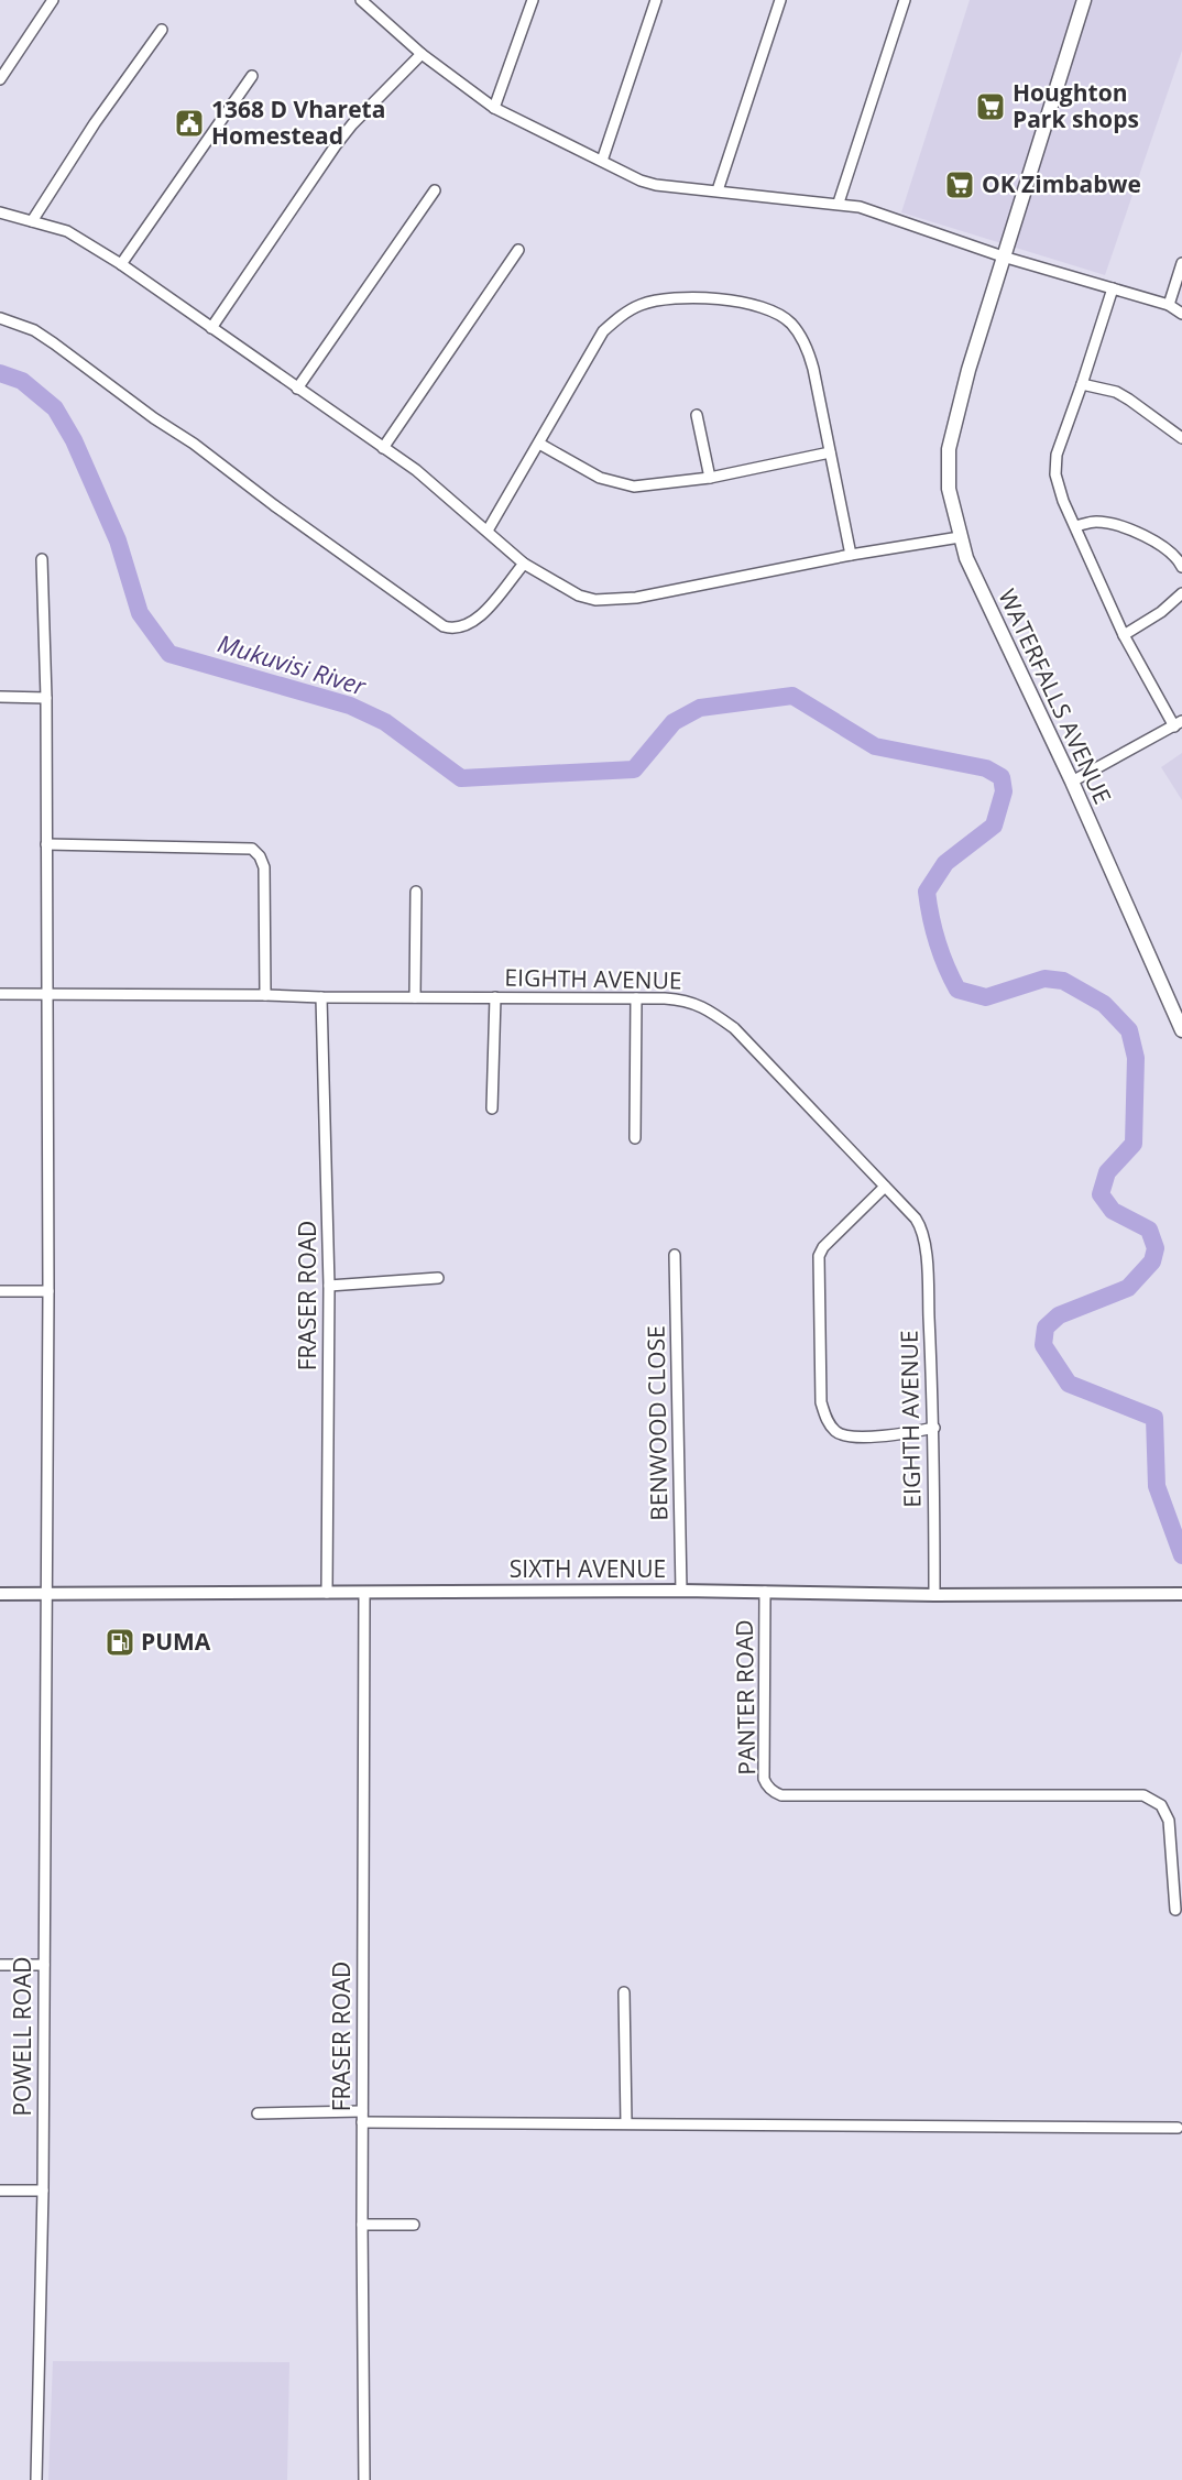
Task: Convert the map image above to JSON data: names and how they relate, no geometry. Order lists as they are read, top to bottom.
{
  "streets": {
    "main road": ["WATERFALLS AVENUE"],
    "street": [
      "EIGHTH AVENUE",
      "FRASER ROAD",
      "BENWOOD CLOSE",
      "SIXTH AVENUE",
      "PANTER ROAD",
      "POWELL ROAD"
    ]
  },
  "crossings": [
    ["EIGHTH AVENUE", "FRASER ROAD"],
    ["EIGHTH AVENUE", "SIXTH AVENUE"],
    ["EIGHTH AVENUE", "POWELL ROAD"],
    ["FRASER ROAD", "SIXTH AVENUE"],
    ["BENWOOD CLOSE", "SIXTH AVENUE"],
    ["SIXTH AVENUE", "PANTER ROAD"],
    ["SIXTH AVENUE", "POWELL ROAD"]
  ],
  "water": ["Mukuvisi River"],
  "places": {
    "supermarket": ["Houghton Park shops", "OK Zimbabwe"],
    "public building": ["1368 D Vhareta Homestead"],
    "fuel station": ["PUMA"]
  }
}
